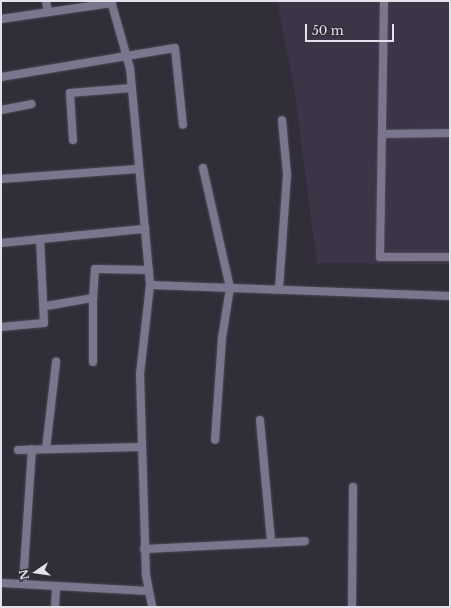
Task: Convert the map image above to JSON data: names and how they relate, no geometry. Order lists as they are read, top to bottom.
{
  "scale_bar": "50 m",
  "north": "left"
}
